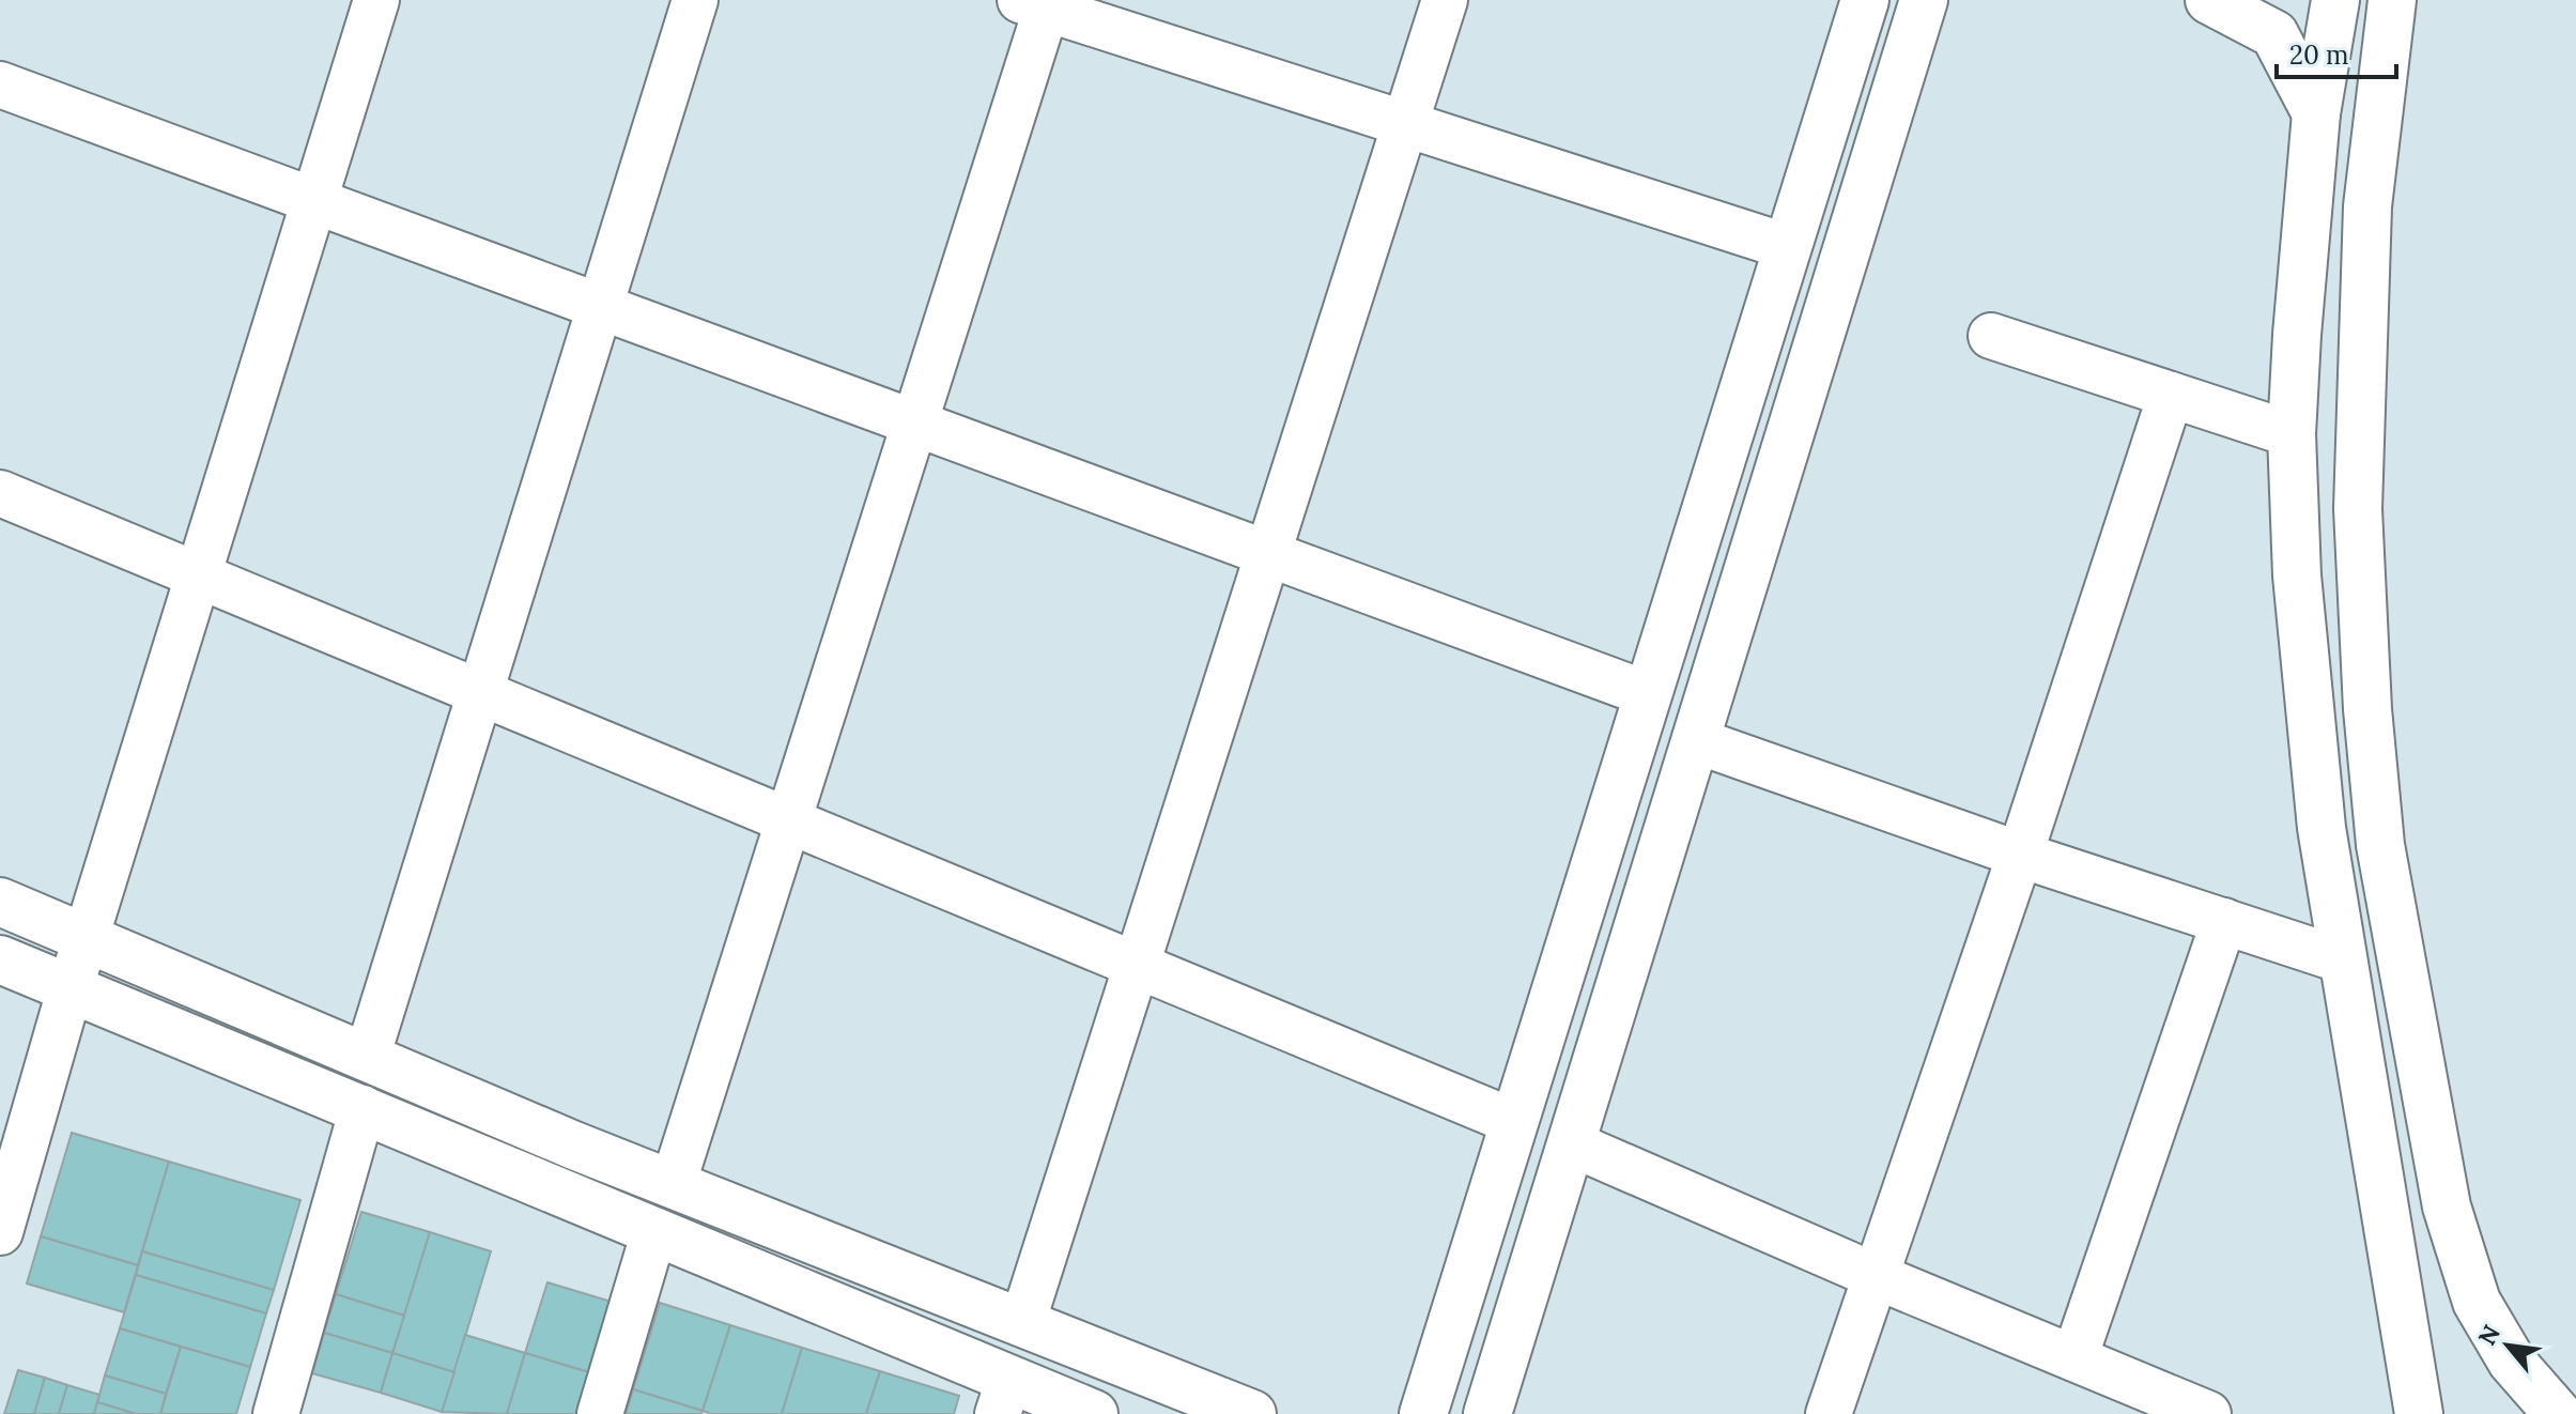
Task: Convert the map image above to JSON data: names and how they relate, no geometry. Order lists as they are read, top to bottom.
{
  "scale_bar": "20 m",
  "north": "top left"
}
